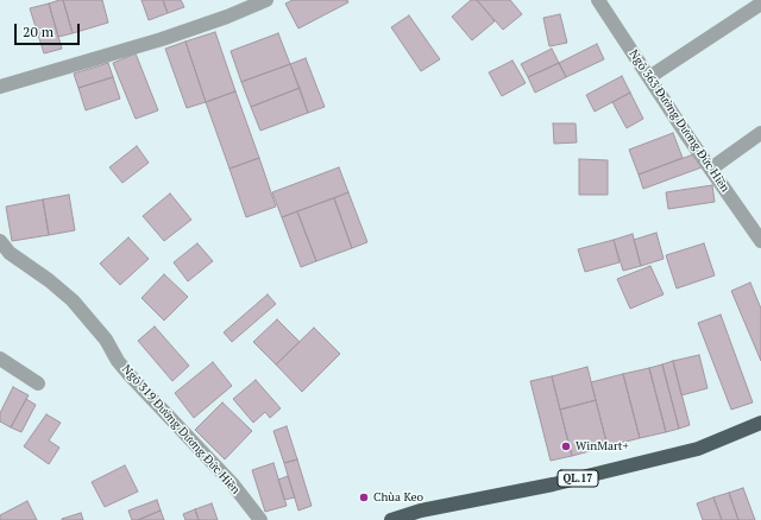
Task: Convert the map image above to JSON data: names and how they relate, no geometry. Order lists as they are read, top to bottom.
{
  "streets": {
    "highway": ["QL.17"],
    "street": ["Ngõ 363 Đường Dương Đức Hiền", "Ngõ 319 Đường Dương Đức Hiền"]
  },
  "places": ["WinMart+", "Chùa Keo"],
  "scale_bar": "20 m"
}
